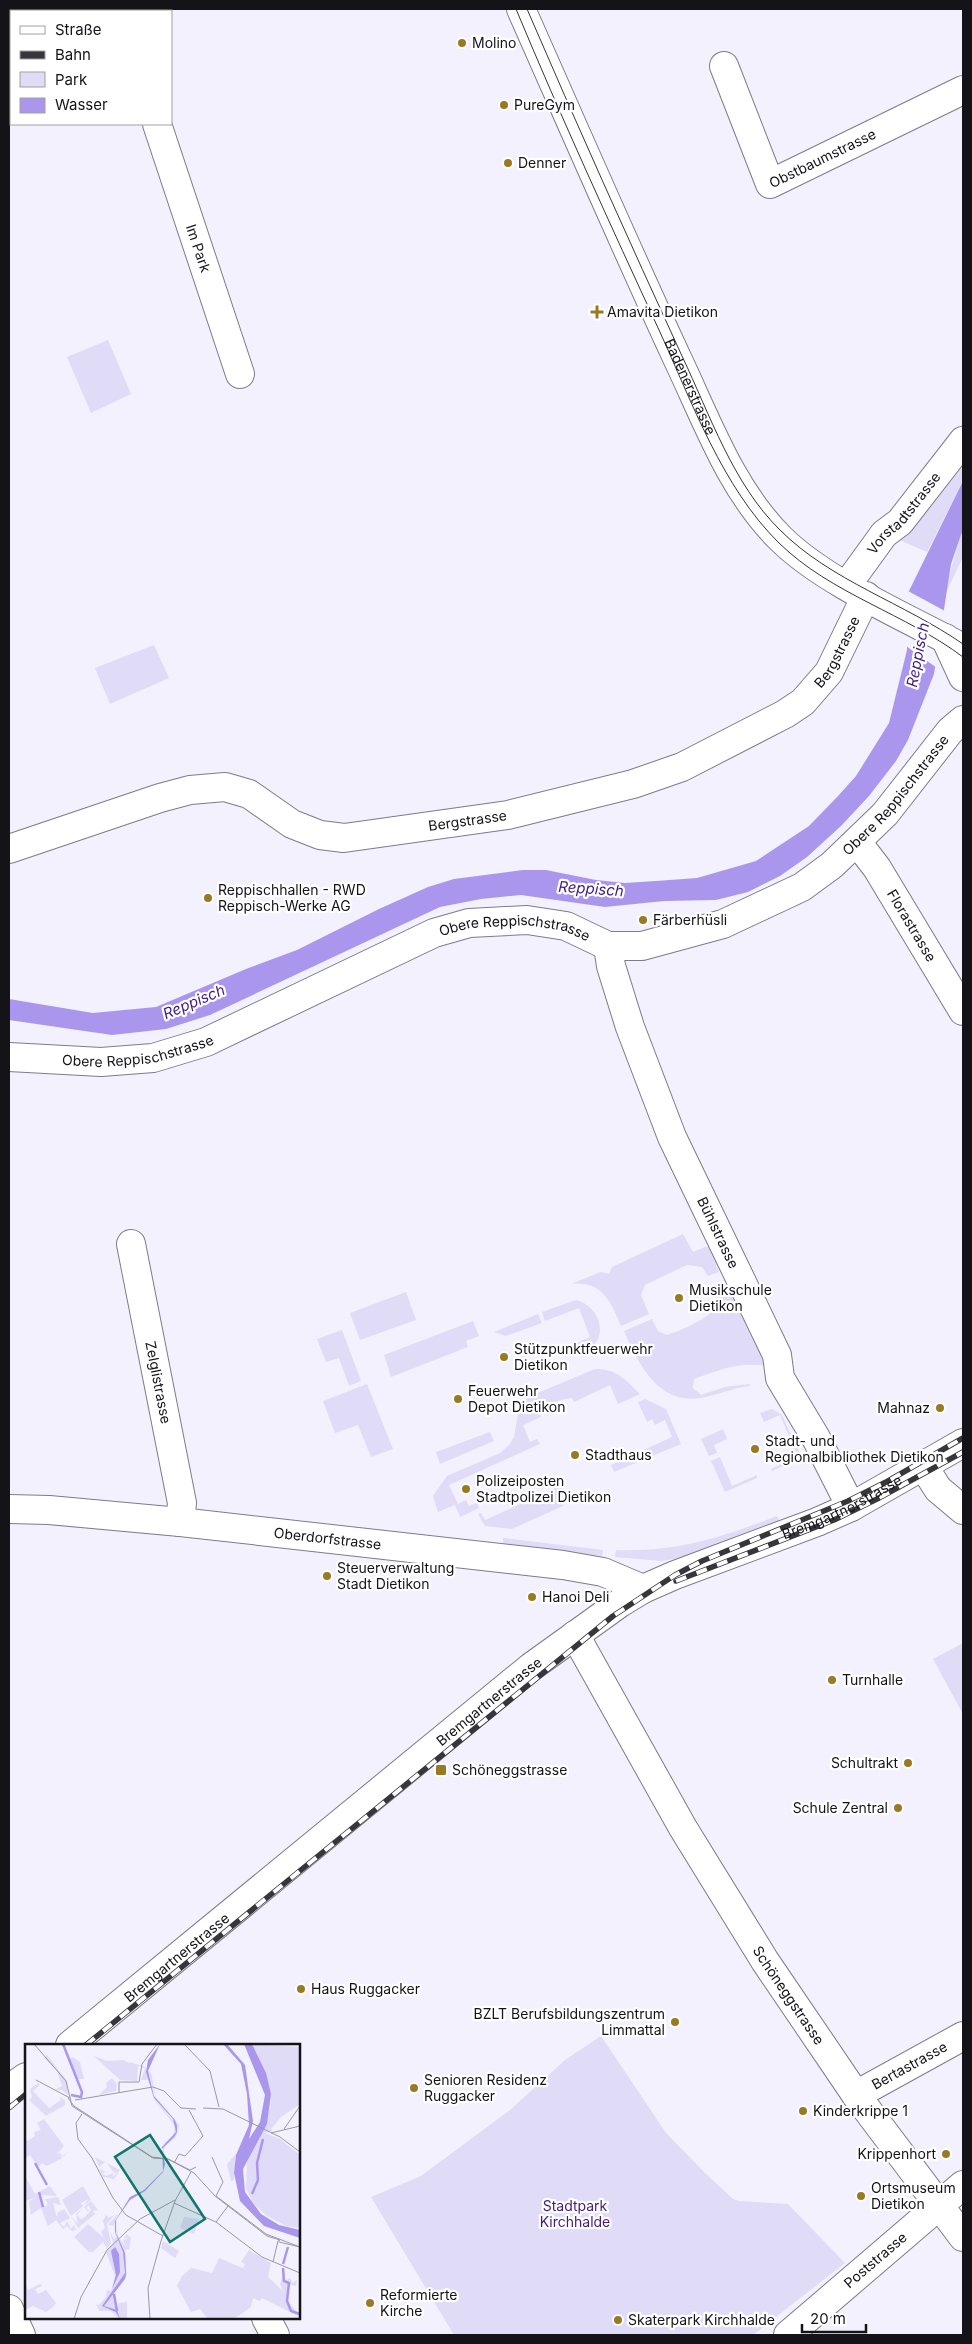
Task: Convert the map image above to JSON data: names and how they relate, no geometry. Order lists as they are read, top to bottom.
{
  "streets": {
    "street": [
      "Obstbaumstrasse",
      "Im Park",
      "Badenerstrasse",
      "Vorstadtstrasse",
      "Bergstrasse",
      "Obere Reppischstrasse",
      "Florastrasse",
      "Bühlstrasse",
      "Zelglistrasse",
      "Bremgartnerstrasse",
      "Oberdorfstrasse",
      "Schöneggstrasse",
      "Bertastrasse",
      "Poststrasse"
    ]
  },
  "crossings": [
    ["Badenerstrasse", "Vorstadtstrasse"],
    ["Badenerstrasse", "Bergstrasse"],
    ["Vorstadtstrasse", "Bergstrasse"],
    ["Obere Reppischstrasse", "Florastrasse"],
    ["Obere Reppischstrasse", "Bühlstrasse"],
    ["Bühlstrasse", "Bremgartnerstrasse"],
    ["Zelglistrasse", "Oberdorfstrasse"],
    ["Bremgartnerstrasse", "Oberdorfstrasse"],
    ["Bremgartnerstrasse", "Schöneggstrasse"],
    ["Schöneggstrasse", "Bertastrasse"],
    ["Schöneggstrasse", "Poststrasse"]
  ],
  "water": ["Reppisch"],
  "parks": ["Stadtpark Kirchhalde"],
  "places": {
    "other": [
      "Molino",
      "PureGym",
      "Denner",
      "Reppischhallen - RWD Reppisch-Werke AG",
      "Färberhüsli",
      "Musikschule Dietikon",
      "Stützpunktfeuerwehr Dietikon",
      "Feuerwehr Depot Dietikon",
      "Mahnaz",
      "Stadt- und Regionalbibliothek Dietikon",
      "Stadthaus",
      "Polizeiposten Stadtpolizei Dietikon",
      "Steuerverwaltung Stadt Dietikon",
      "Hanoi Deli",
      "Turnhalle",
      "Schultrakt",
      "Schule Zentral",
      "Haus Ruggacker",
      "BZLT Berufsbildungszentrum Limmattal",
      "Senioren Residenz Ruggacker",
      "Kinderkrippe 1",
      "Krippenhort",
      "Ortsmuseum Dietikon",
      "Reformierte Kirche",
      "Skaterpark Kirchhalde"
    ],
    "health": ["Amavita Dietikon"],
    "transit": ["Schöneggstrasse"]
  },
  "legend": [
    "Straße",
    "Bahn",
    "Park",
    "Wasser"
  ],
  "scale_bar": "20 m"
}
